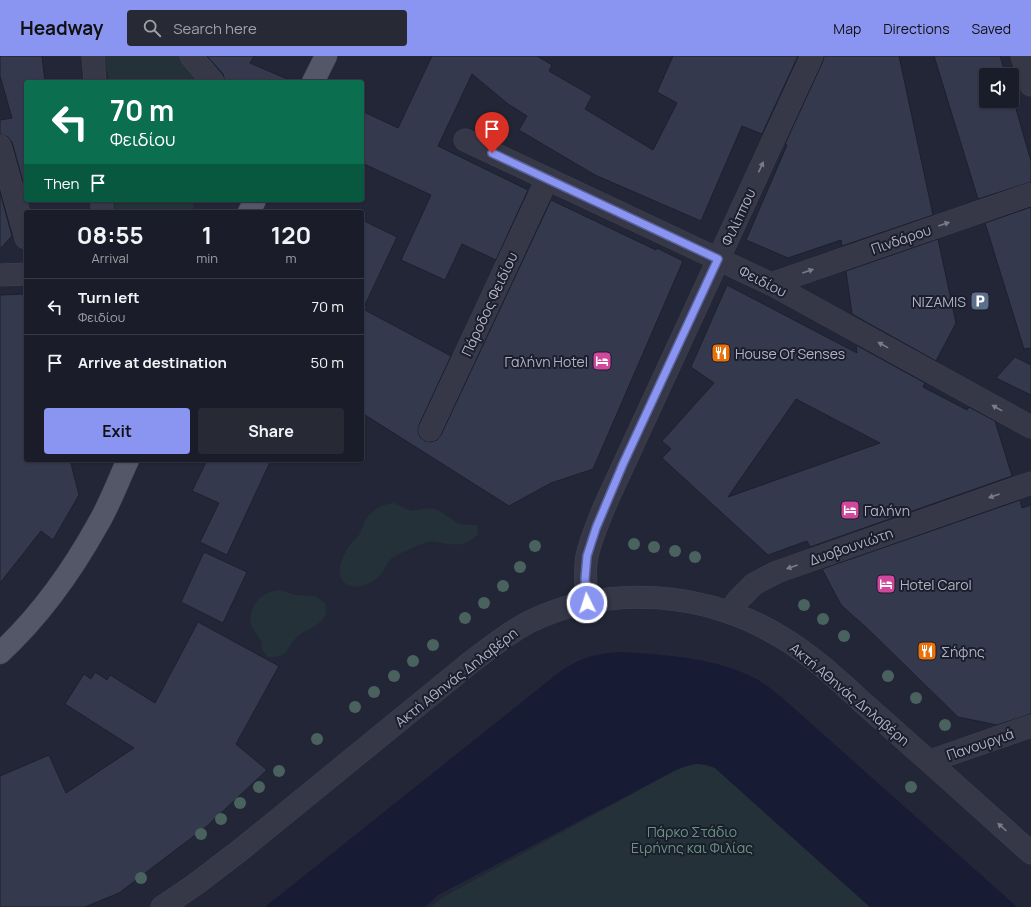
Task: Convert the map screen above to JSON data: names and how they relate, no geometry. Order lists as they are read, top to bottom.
{
  "streets": {
    "street": [
      "Φιλίππου",
      "Πινδάρου",
      "Φειδίου",
      "Πάροδος Φειδίου",
      "Δυοβουνιώτη",
      "Ακτή Αθηνάς Δηλαβέρη",
      "Πανουργιά"
    ]
  },
  "crossings": [
    ["Φιλίππου", "Φειδίου"],
    ["Φιλίππου", "Ακτή Αθηνάς Δηλαβέρη"],
    ["Πινδάρου", "Φειδίου"],
    ["Φειδίου", "Πάροδος Φειδίου"],
    ["Δυοβουνιώτη", "Ακτή Αθηνάς Δηλαβέρη"],
    ["Ακτή Αθηνάς Δηλαβέρη", "Πανουργιά"]
  ],
  "one_way": [
    "Φιλίππου",
    "Πινδάρου",
    "Φειδίου",
    "Δυοβουνιώτη"
  ],
  "parks": ["Πάρκο Στάδιο Ειρήνης και Φιλίας"],
  "places": {
    "parking": ["NIZAMIS"],
    "restaurant": ["House Of Senses", "Σήφης"],
    "hotel": ["Γαλήνη Hotel", "Γαλήνη", "Hotel Carol"]
  },
  "page": {
    "header": "Headway",
    "search": "Search here",
    "nav": ["Map", "Directions", "Saved"],
    "turn": ["70 m", "Φειδίου"],
    "then": "Then",
    "eta": [
      "08:55",
      "Arrival",
      "1",
      "min",
      "120",
      "m"
    ],
    "list": [
      {
        "name": "Turn left",
        "note": "Φειδίου",
        "value": "70 m"
      },
      {
        "name": "Arrive at destination",
        "value": "50 m"
      }
    ],
    "buttons": ["Exit", "Share"]
  }
}
